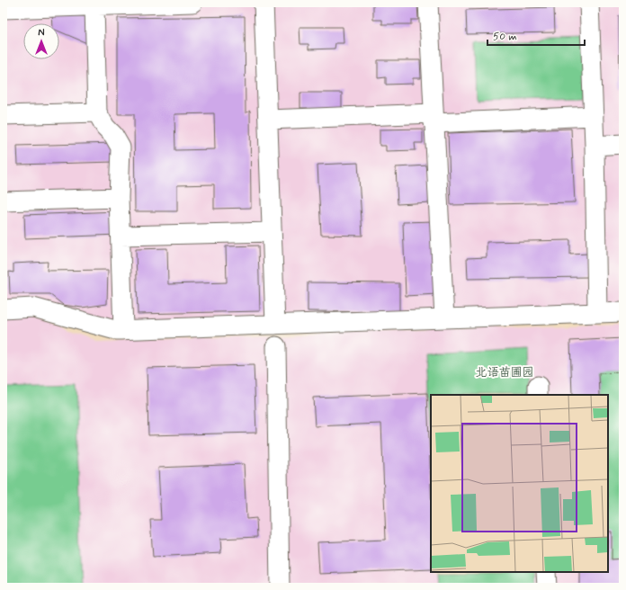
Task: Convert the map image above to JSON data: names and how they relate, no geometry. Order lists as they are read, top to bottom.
{
  "parks": ["北语苗圃园"],
  "scale_bar": "50 m",
  "north": "top"
}
